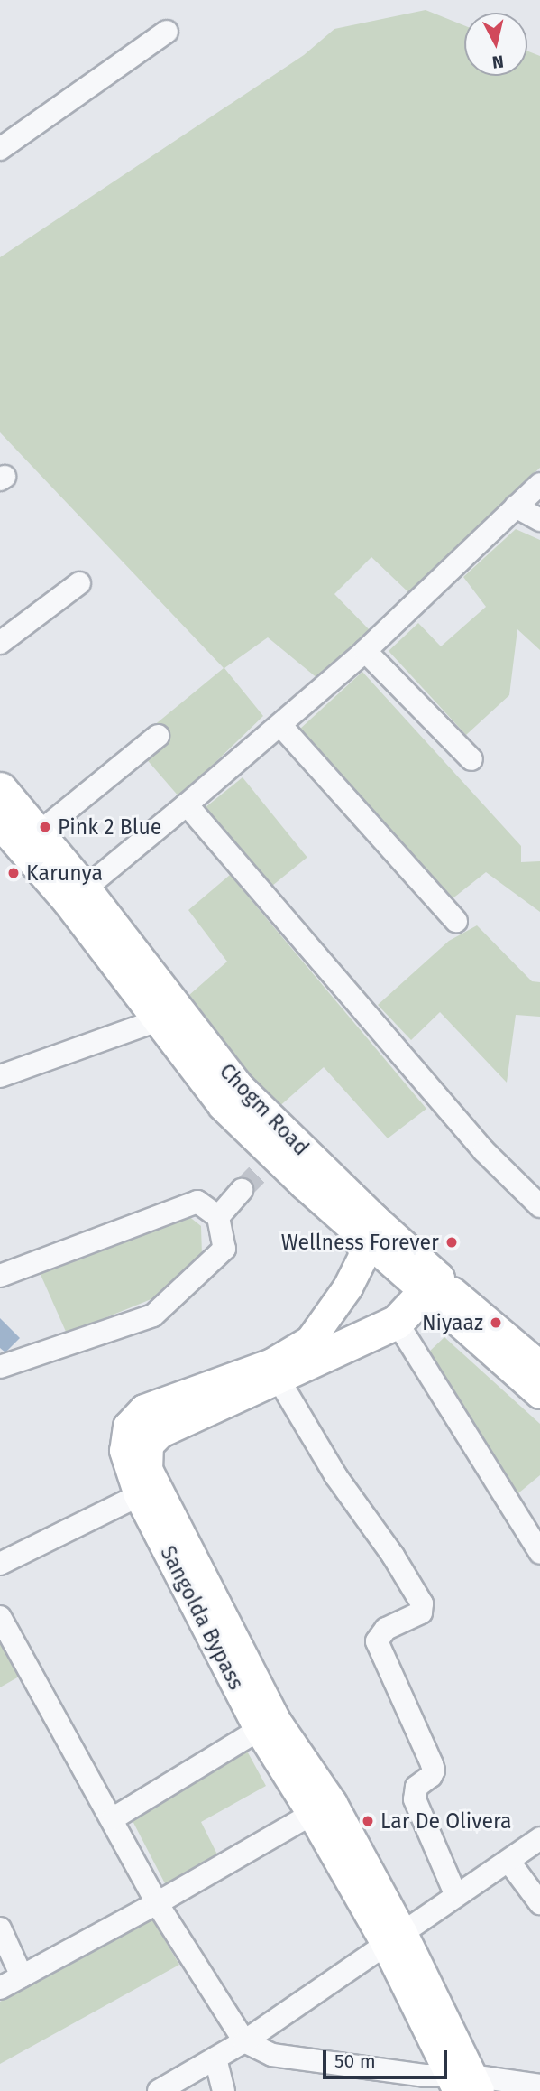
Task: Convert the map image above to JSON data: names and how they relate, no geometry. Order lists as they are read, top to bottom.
{
  "streets": {
    "highway": ["Chogm Road", "Sangolda Bypass"]
  },
  "crossings": [
    ["Chogm Road", "Sangolda Bypass"]
  ],
  "places": [
    "Pink 2 Blue",
    "Karunya",
    "Wellness Forever",
    "Niyaaz",
    "Lar De Olivera"
  ],
  "scale_bar": "50 m",
  "north": "bottom"
}
